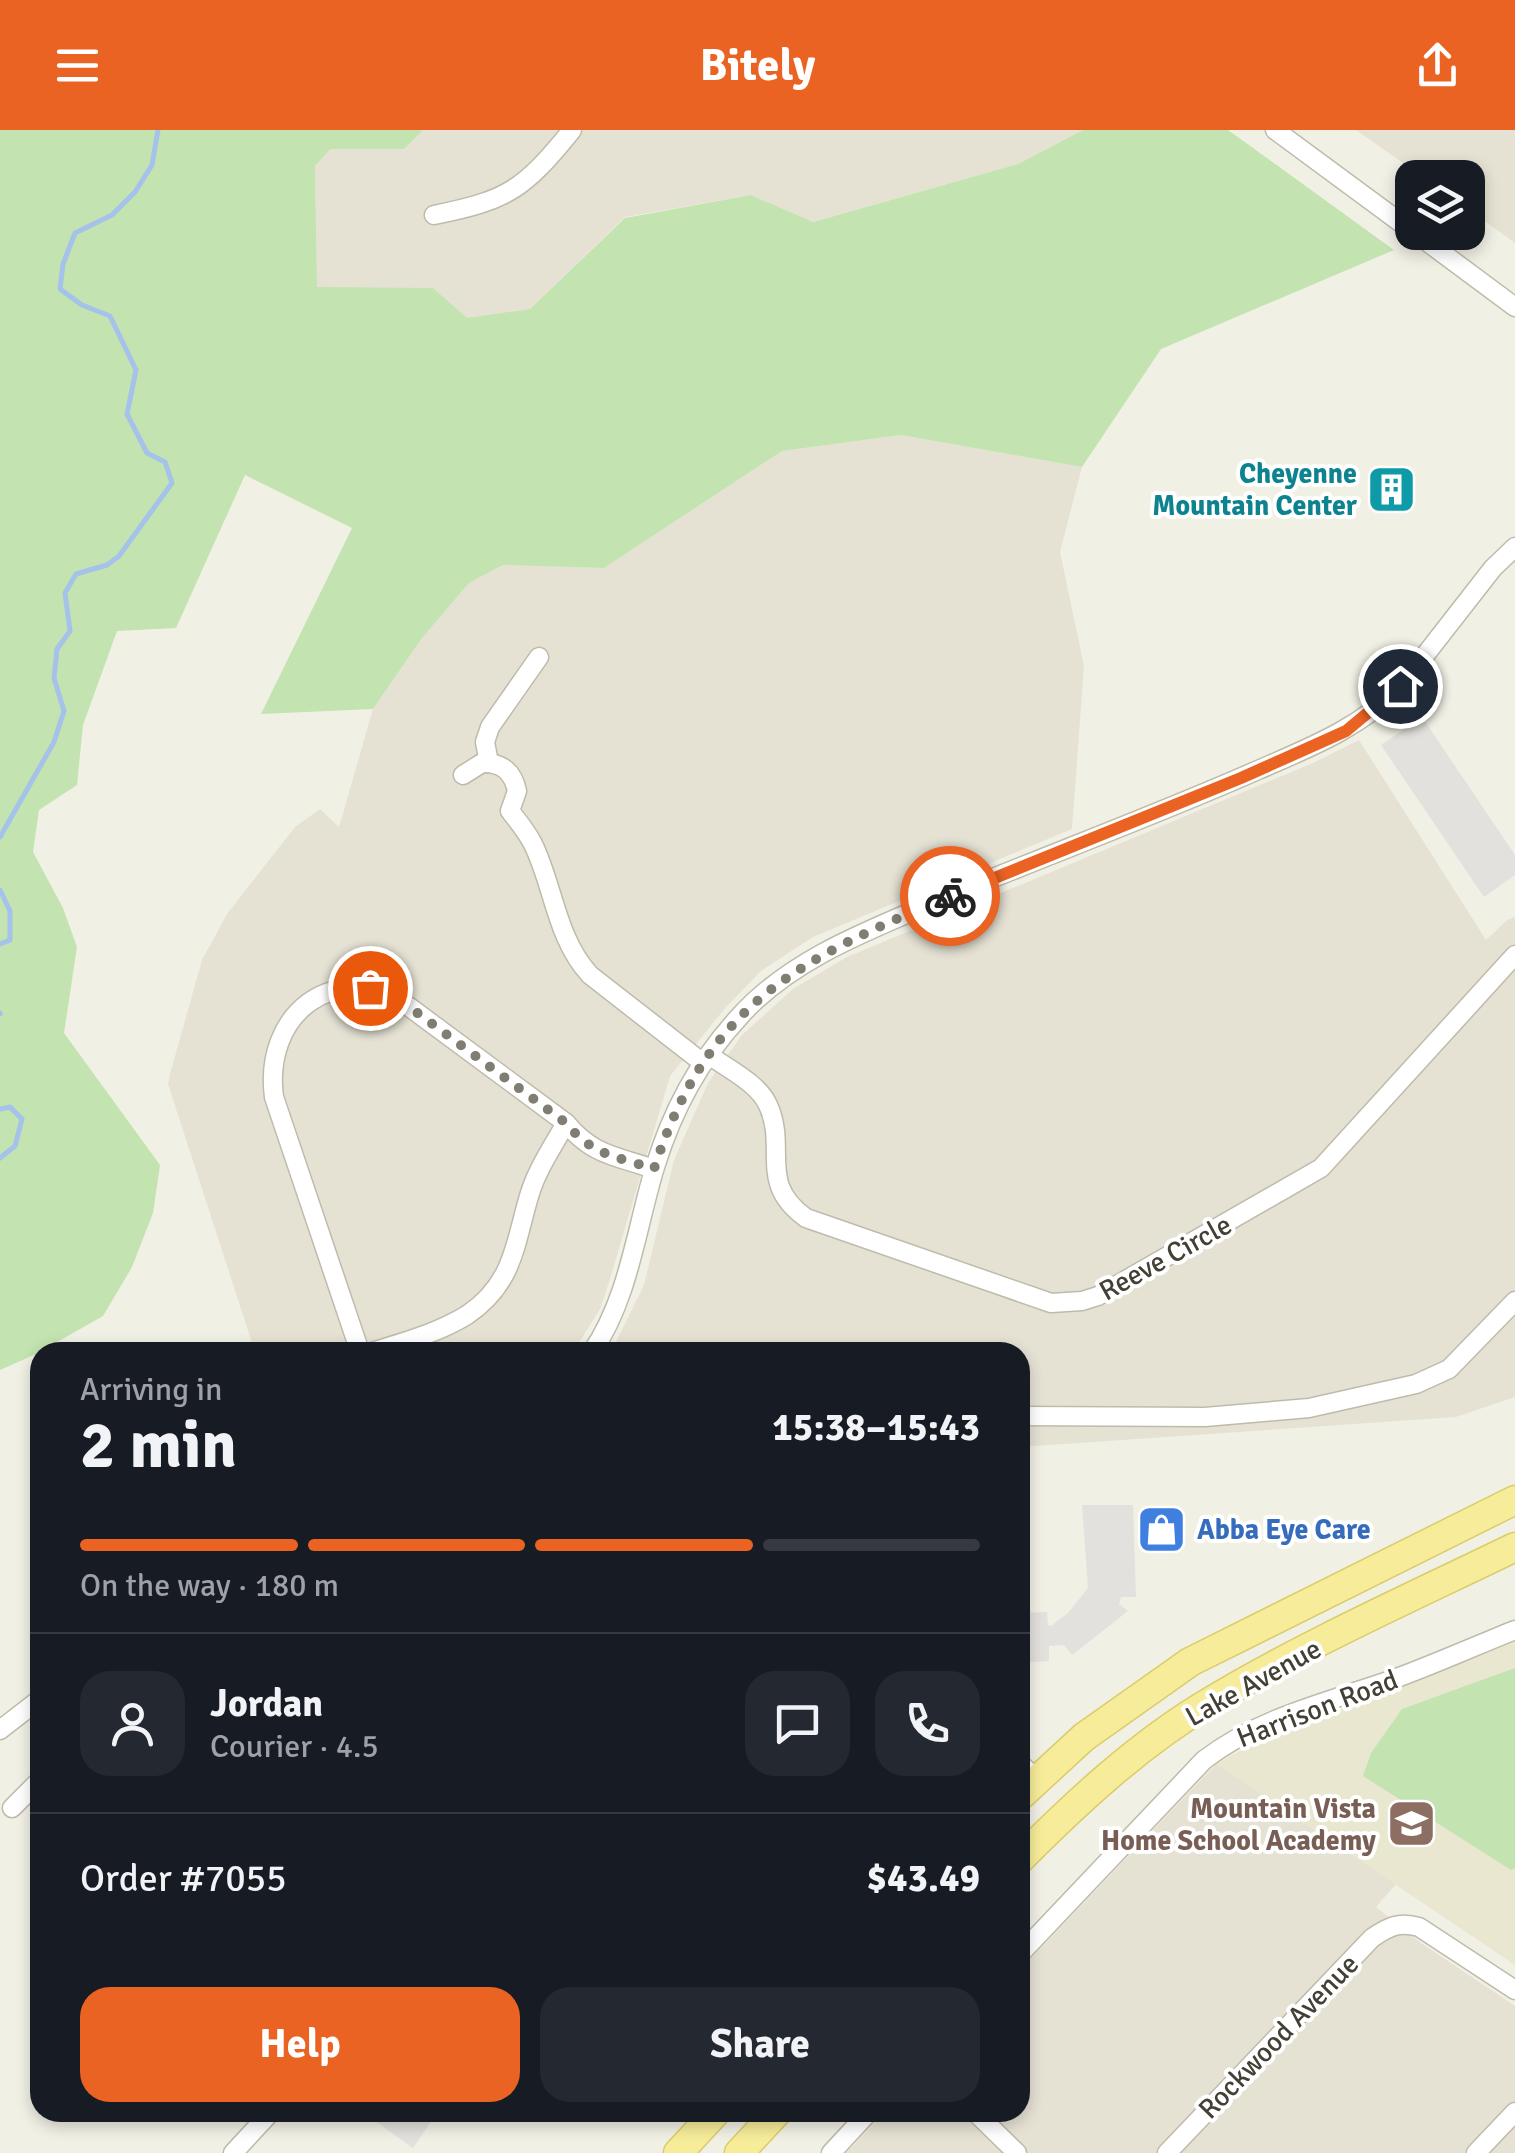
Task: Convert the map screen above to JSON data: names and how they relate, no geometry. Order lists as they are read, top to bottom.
{
  "streets": {
    "main road": ["Lake Avenue"],
    "street": ["Reeve Circle", "Harrison Road", "Rockwood Avenue"]
  },
  "places": {
    "building": ["Cheyenne Mountain Center"],
    "shop": ["Abba Eye Care"],
    "school or university": ["Mountain Vista Home School Academy"]
  },
  "page": {
    "header": "Bitely",
    "heading": ["2 min", "Arriving in", "15:38–15:43"],
    "panel": [
      "Jordan",
      "Courier · 4.5",
      "Order #7055",
      "$43.49"
    ],
    "bar": "On the way · 180 m",
    "buttons": ["Help", "Share"]
  }
}
